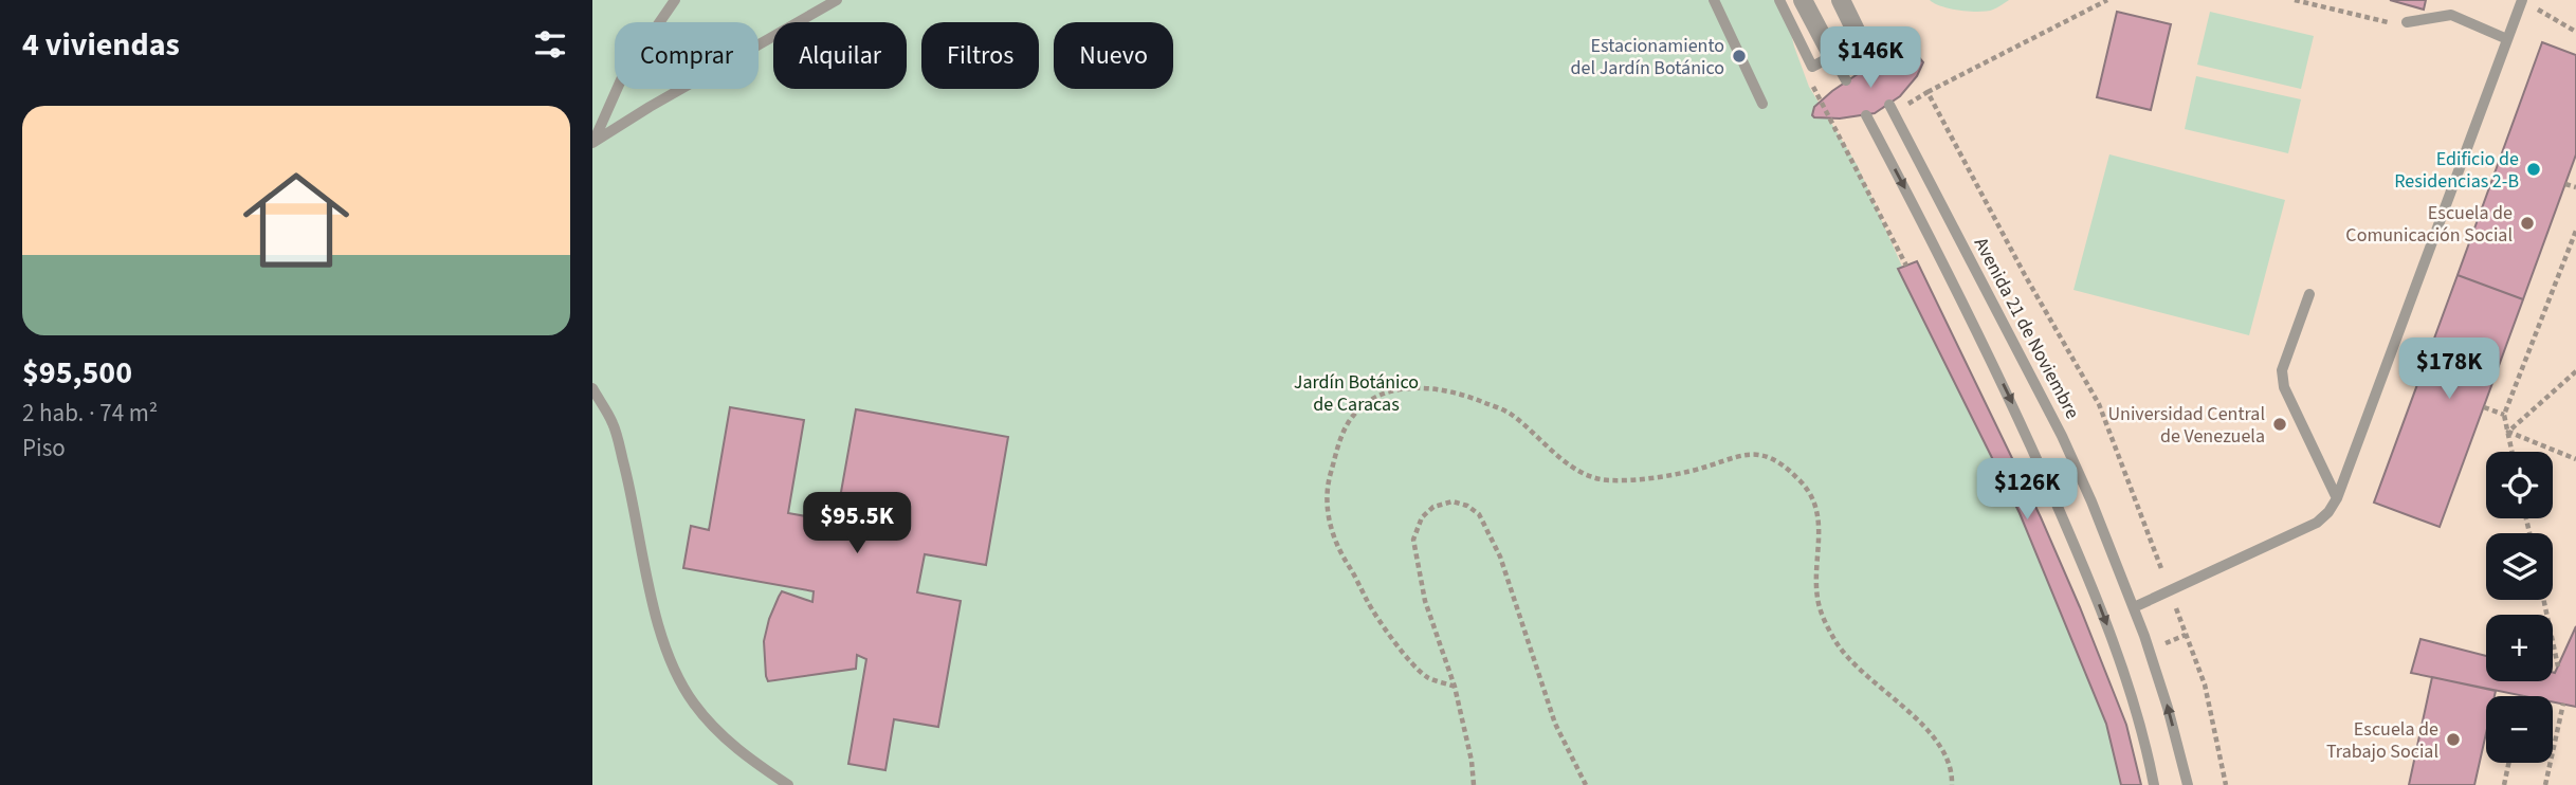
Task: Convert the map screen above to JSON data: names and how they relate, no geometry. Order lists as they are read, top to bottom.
{
  "streets": {
    "lane": ["Avenida 21 de Noviembre"]
  },
  "parks": ["Jardín Botánico de Caracas"],
  "places": [
    "Estacionamiento del Jardín Botánico",
    "Edificio de Residencias 2-B",
    "Escuela de Comunicación Social",
    "Universidad Central de Venezuela",
    "Escuela de Trabajo Social"
  ],
  "page": {
    "heading": "4 viviendas",
    "chip": [
      "Comprar",
      "Alquilar",
      "Filtros",
      "Nuevo"
    ],
    "price": [
      "$146K",
      "$178K",
      "$126K",
      "$95.5K"
    ],
    "list": [
      {
        "name": "$95,500",
        "note": "2 hab. · 74 m² · Piso"
      }
    ],
    "map_buttons": ["+", "−"]
  }
}
